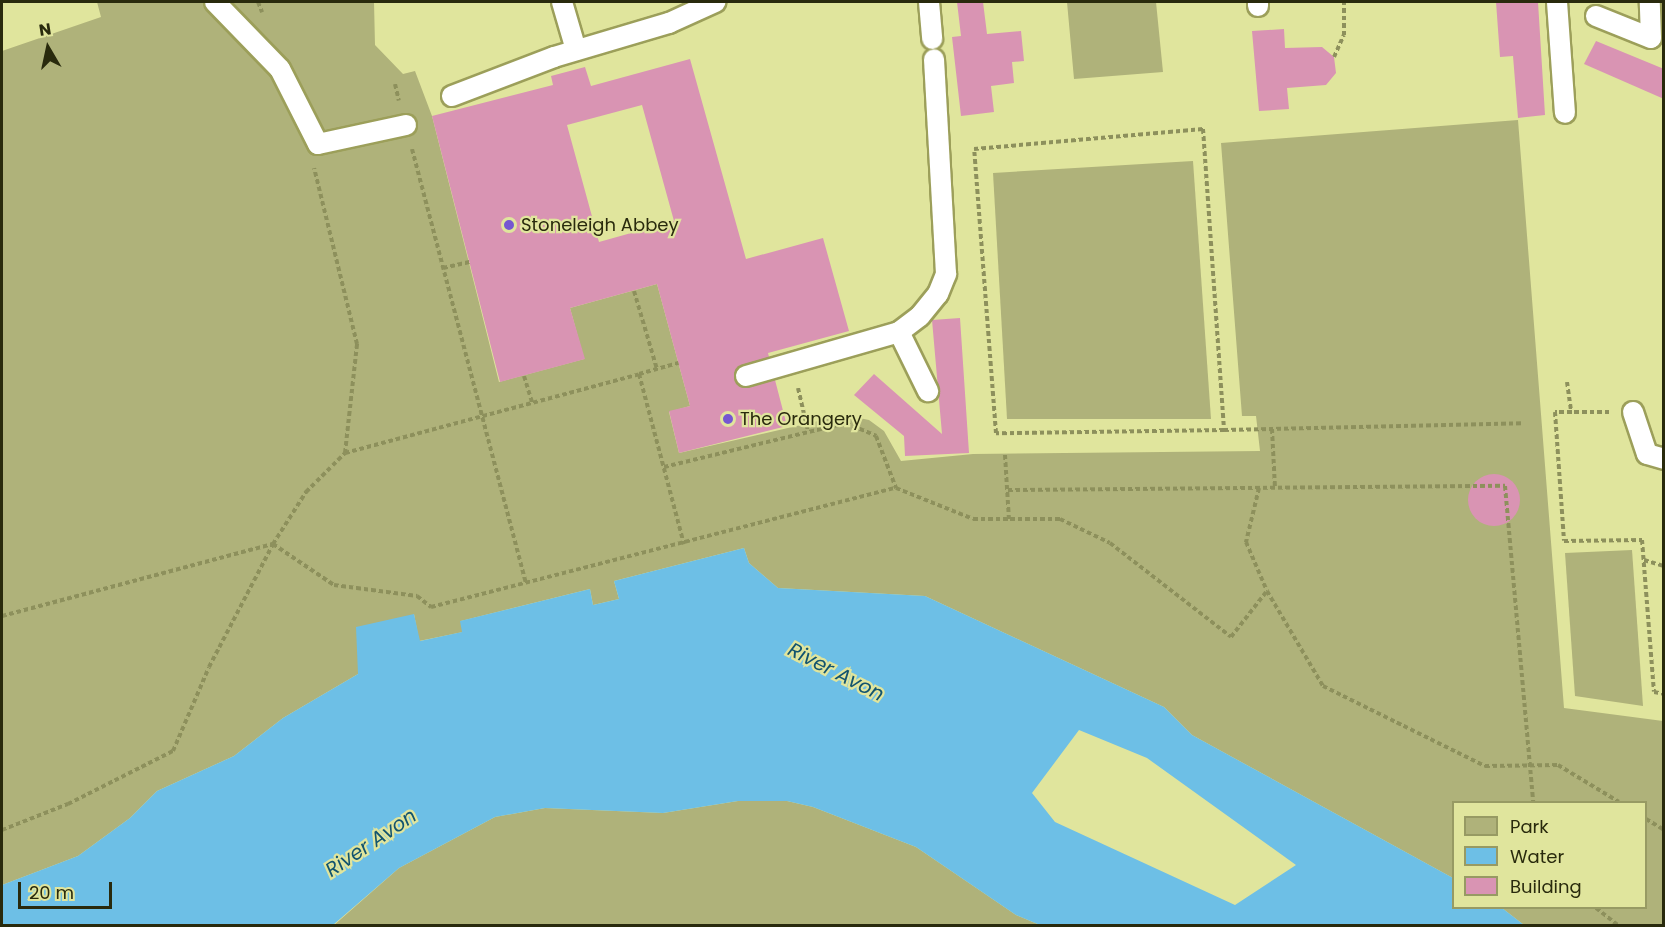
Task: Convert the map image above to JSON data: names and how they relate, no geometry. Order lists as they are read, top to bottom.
{
  "water": ["River Avon"],
  "places": ["Stoneleigh Abbey", "The Orangery"],
  "legend": ["Park", "Water", "Building"],
  "scale_bar": "20 m",
  "north": "top"
}
